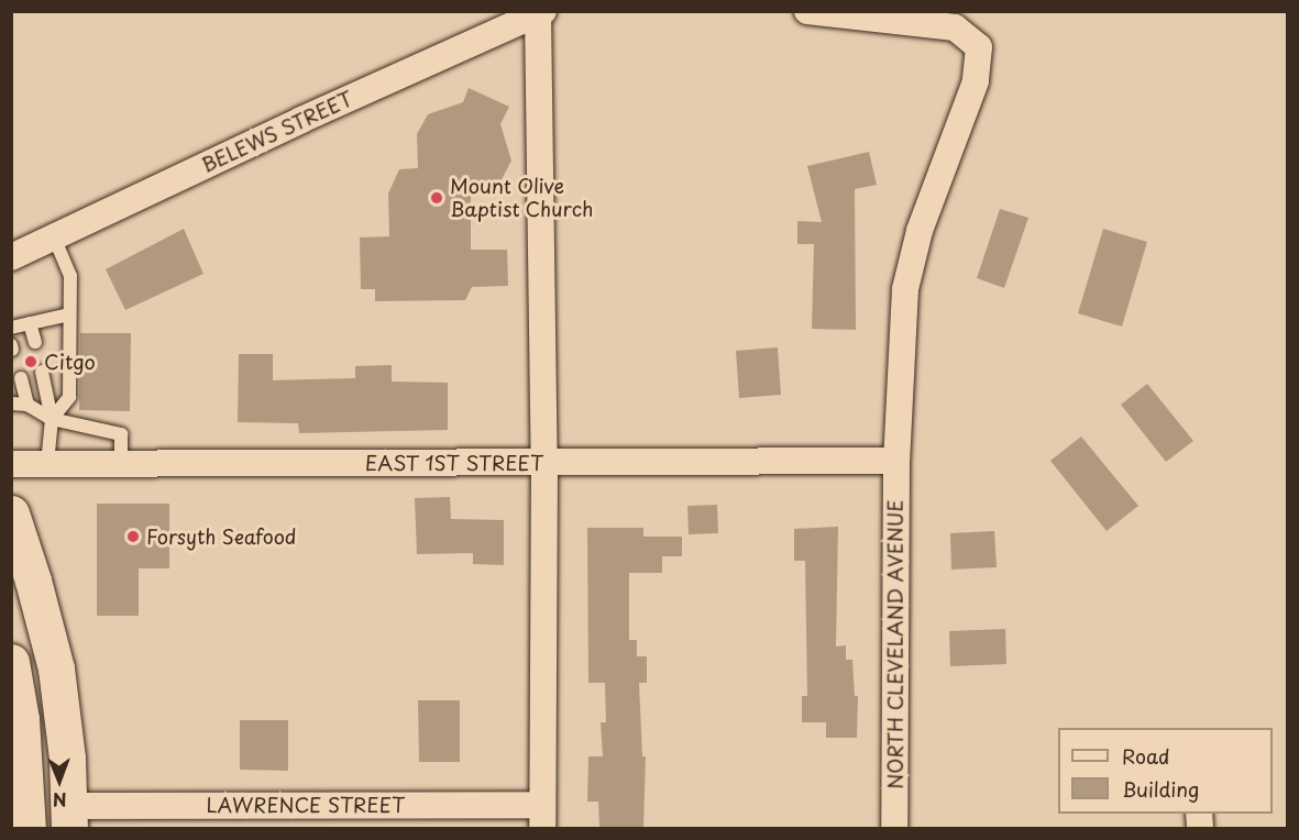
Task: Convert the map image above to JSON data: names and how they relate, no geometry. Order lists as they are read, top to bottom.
{
  "streets": {
    "street": [
      "BELEWS STREET",
      "EAST 1ST STREET",
      "NORTH CLEVELAND AVENUE",
      "LAWRENCE STREET"
    ]
  },
  "crossings": [
    ["EAST 1ST STREET", "NORTH CLEVELAND AVENUE"]
  ],
  "places": ["Mount Olive Baptist Church", "Citgo", "Forsyth Seafood"],
  "legend": ["Road", "Building"],
  "north": "bottom"
}
